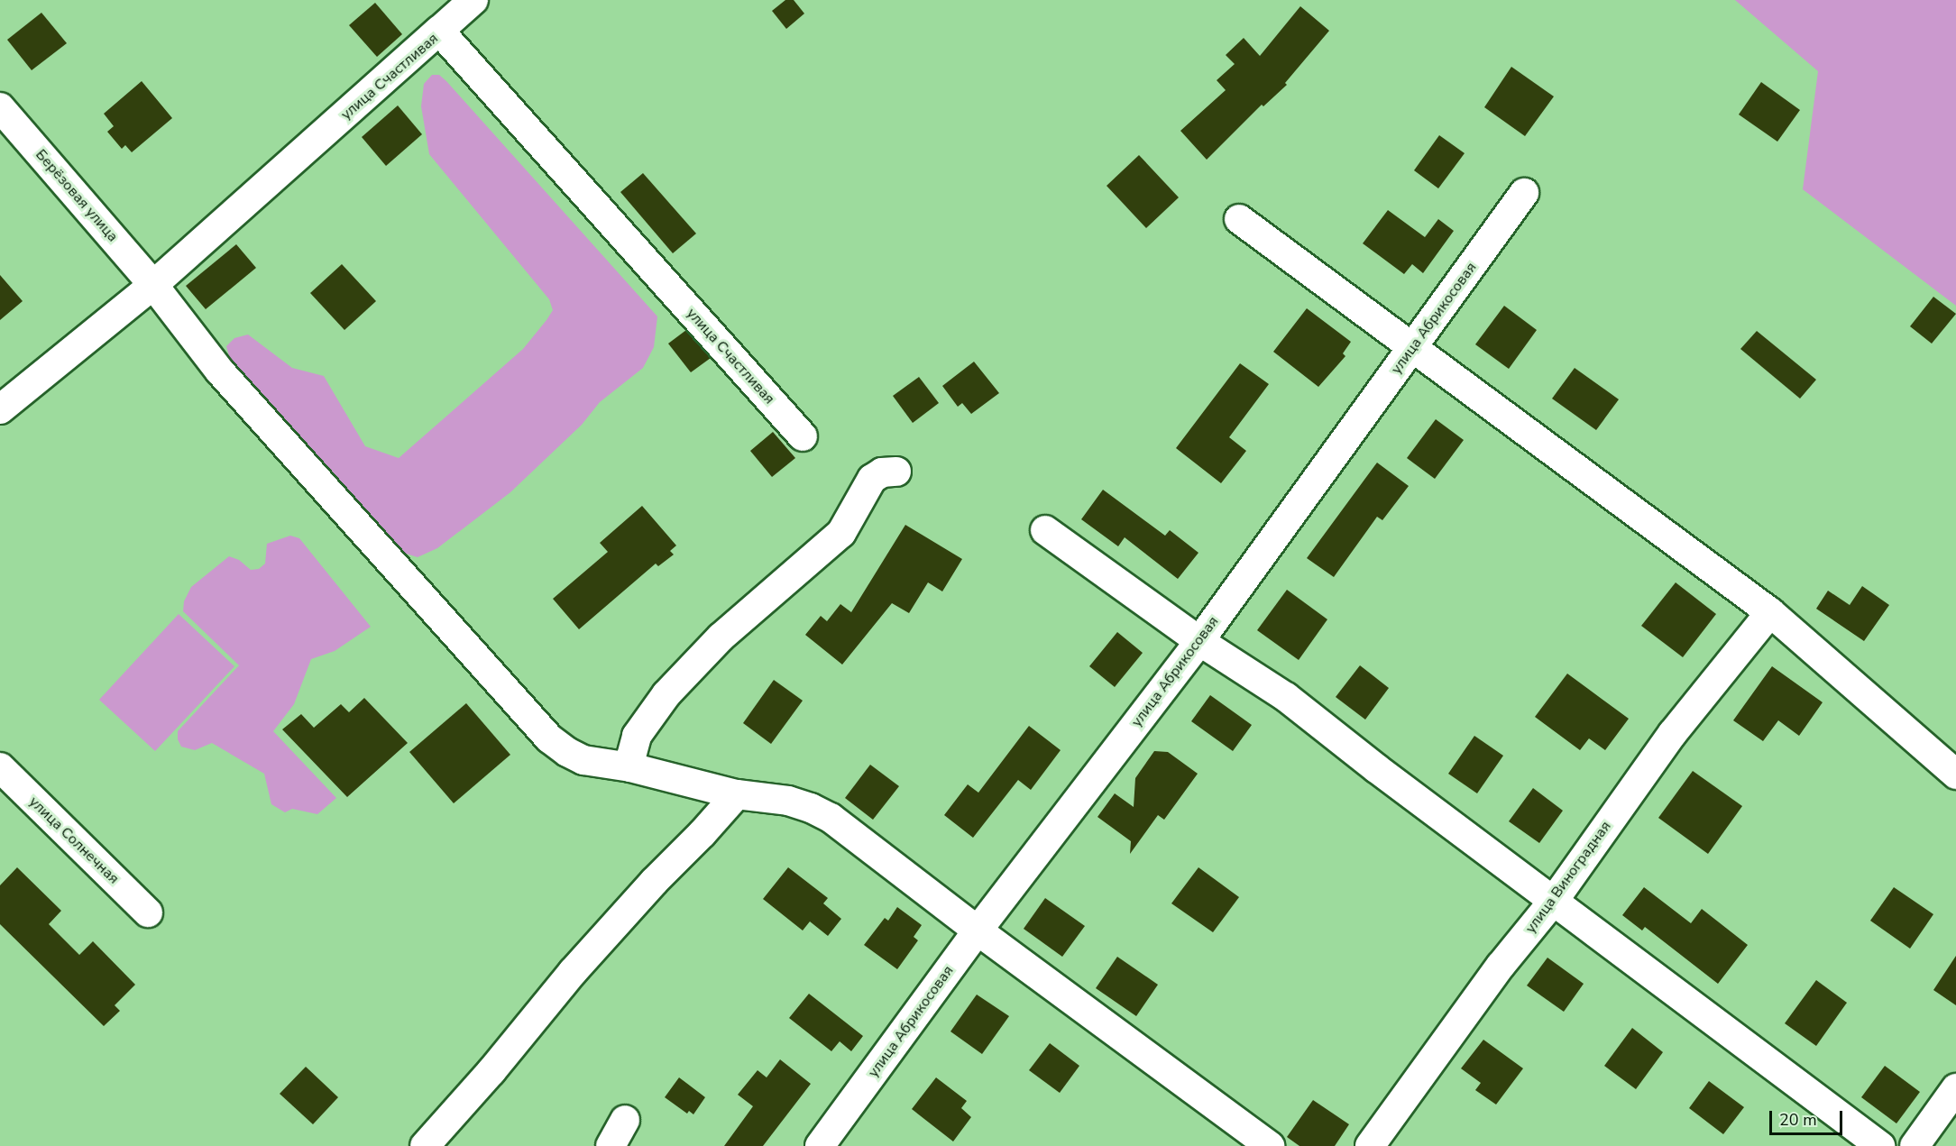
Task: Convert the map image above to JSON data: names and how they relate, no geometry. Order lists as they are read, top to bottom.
{
  "streets": {
    "street": [
      "улица Счастливая",
      "Берёзовая улица",
      "улица Абрикосовая",
      "улица Солнечная",
      "улица Виноградная"
    ]
  },
  "crossings": [
    ["улица Счастливая", "Берёзовая улица"],
    ["Берёзовая улица", "улица Абрикосовая"]
  ],
  "scale_bar": "20 m"
}
